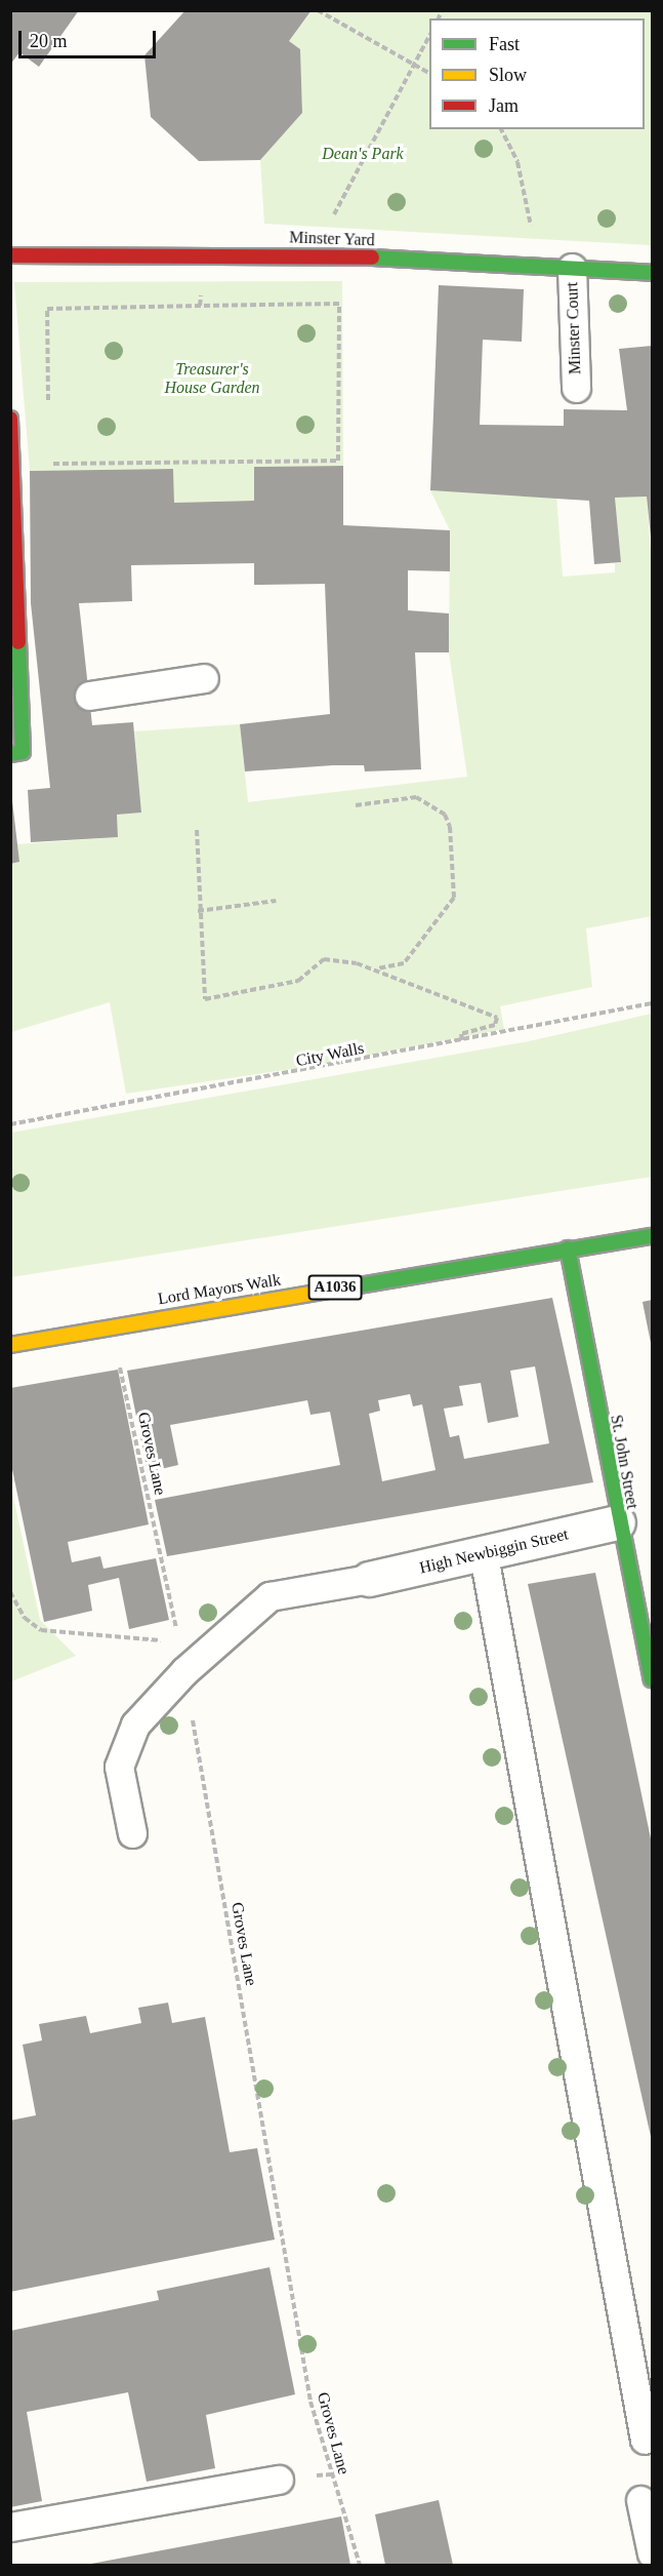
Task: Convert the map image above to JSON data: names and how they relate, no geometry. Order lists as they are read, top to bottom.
{
  "streets": {
    "street": [
      "Minster Yard",
      "A1036",
      "Lord Mayors Walk",
      "St. John Street",
      "High Newbiggin Street"
    ],
    "lane": ["Minster Court"],
    "path": ["City Walls", "Groves Lane"]
  },
  "crossings": [
    ["Minster Yard", "Minster Court"],
    ["Lord Mayors Walk", "Groves Lane"],
    ["Lord Mayors Walk", "St. John Street"],
    ["St. John Street", "High Newbiggin Street"]
  ],
  "parks": ["Dean's Park", "Treasurer's House Garden"],
  "legend": ["Fast", "Slow", "Jam"],
  "scale_bar": "20 m"
}
